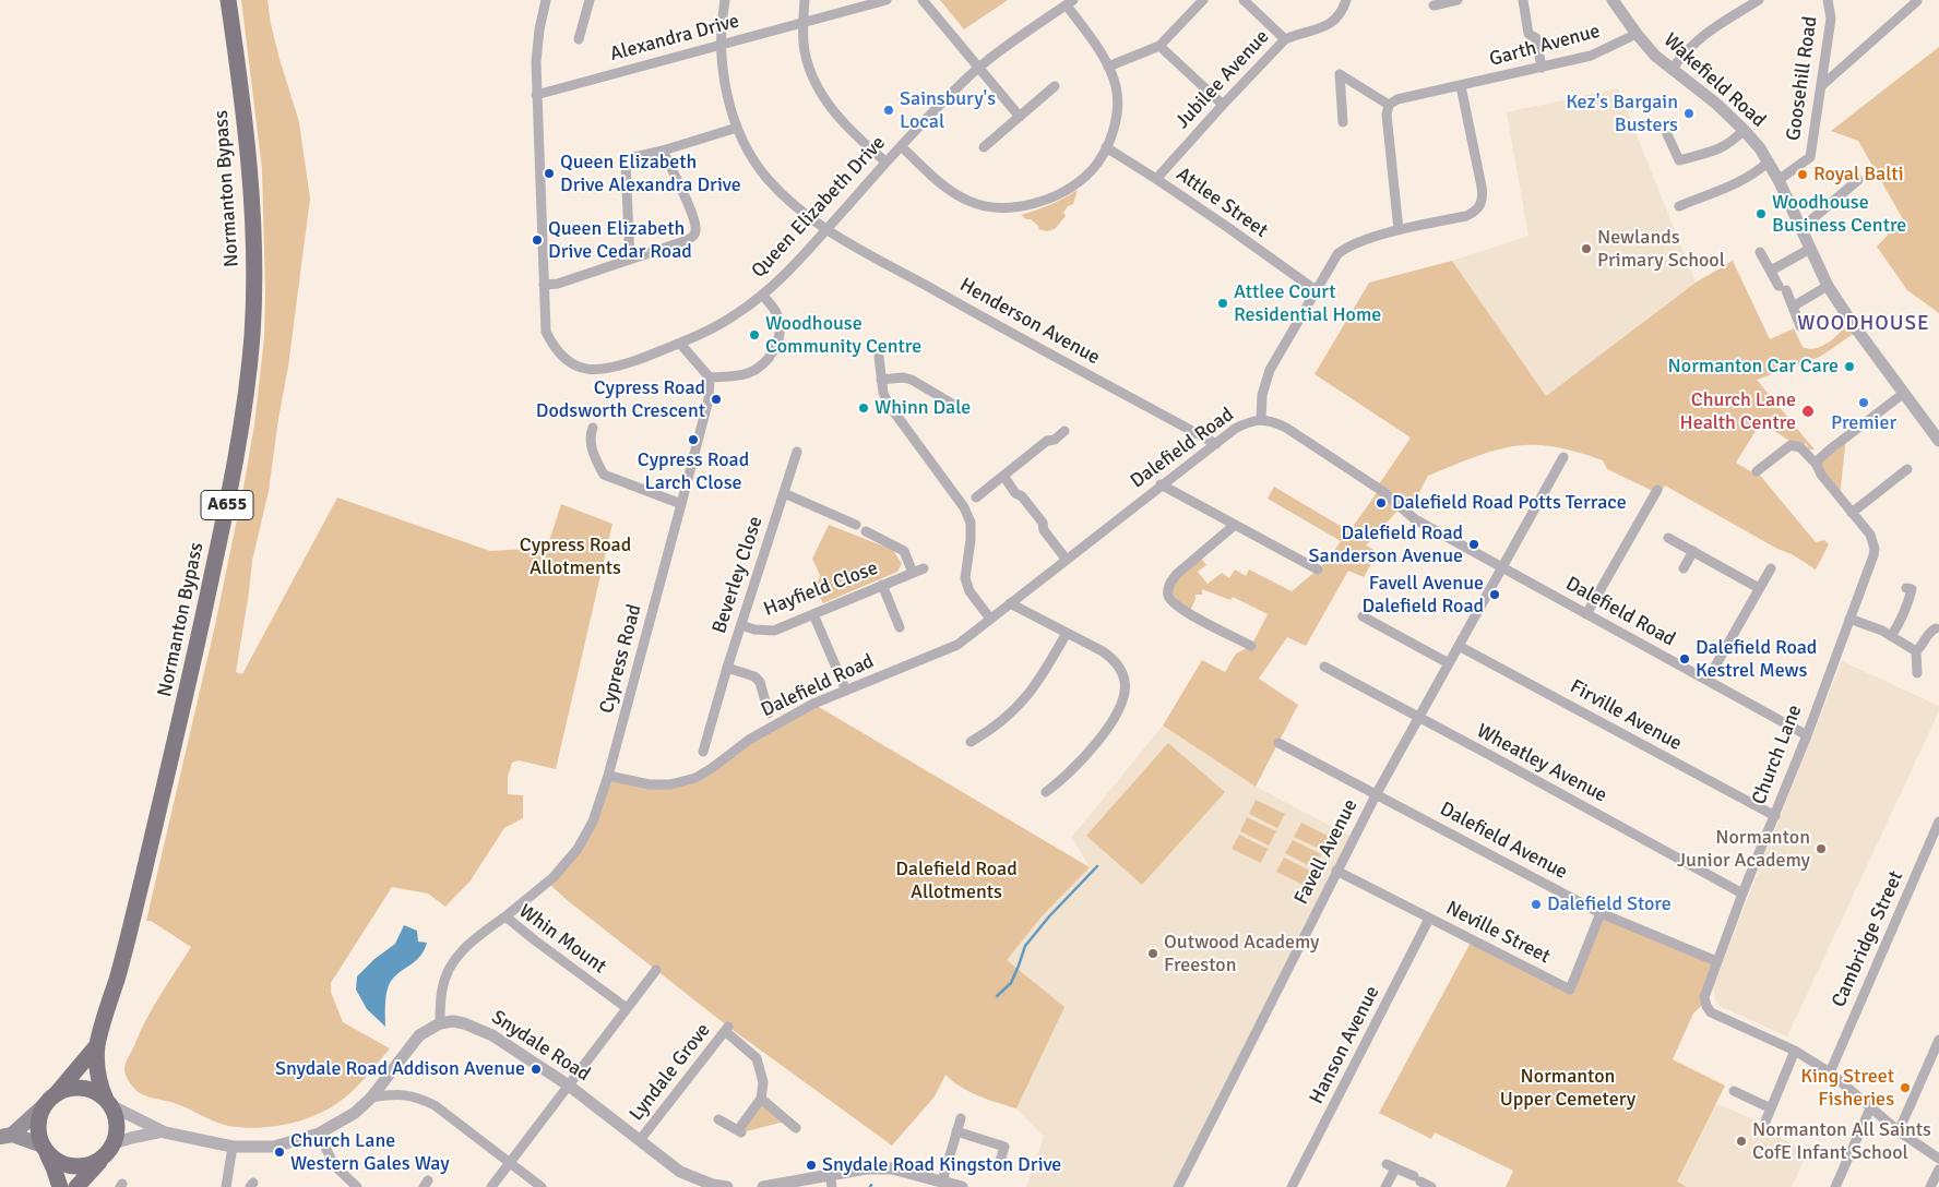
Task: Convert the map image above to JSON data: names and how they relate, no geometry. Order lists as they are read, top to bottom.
{
  "streets": {
    "main road": ["Normanton Bypass", "A655"],
    "street": [
      "Alexandra Drive",
      "Garth Avenue",
      "Goosehill Road",
      "Jubilee Avenue",
      "Wakefield Road",
      "Attlee Street",
      "Queen Elizabeth Drive",
      "Henderson Avenue",
      "Dalefield Road",
      "Beverley Close",
      "Hayfield Close",
      "Cypress Road",
      "Firville Avenue",
      "Church Lane",
      "Wheatley Avenue",
      "Dalefield Avenue",
      "Favell Avenue",
      "Neville Street",
      "Whin Mount",
      "Cambridge Street",
      "Hanson Avenue",
      "Snydale Road",
      "Lyndale Grove"
    ]
  },
  "crossings": [
    ["Alexandra Drive", "Queen Elizabeth Drive"],
    ["Alexandra Drive", "Henderson Avenue"],
    ["Garth Avenue", "Wakefield Road"],
    ["Goosehill Road", "Wakefield Road"],
    ["Jubilee Avenue", "Attlee Street"],
    ["Queen Elizabeth Drive", "Henderson Avenue"],
    ["Henderson Avenue", "Dalefield Road"],
    ["Dalefield Road", "Cypress Road"],
    ["Dalefield Road", "Church Lane"],
    ["Dalefield Road", "Favell Avenue"],
    ["Beverley Close", "Hayfield Close"],
    ["Cypress Road", "Whin Mount"],
    ["Firville Avenue", "Church Lane"],
    ["Firville Avenue", "Favell Avenue"],
    ["Church Lane", "Wheatley Avenue"],
    ["Church Lane", "Dalefield Avenue"],
    ["Church Lane", "Cambridge Street"],
    ["Wheatley Avenue", "Favell Avenue"],
    ["Dalefield Avenue", "Favell Avenue"],
    ["Dalefield Avenue", "Neville Street"],
    ["Favell Avenue", "Neville Street"],
    ["Neville Street", "Hanson Avenue"],
    ["Whin Mount", "Snydale Road"],
    ["Snydale Road", "Lyndale Grove"]
  ],
  "districts": ["WOODHOUSE"],
  "parks": ["Cypress Road Allotments", "Dalefield Road Allotments", "Normanton Upper Cemetery"],
  "places": [
    "Sainsbury's Local",
    "Kez's Bargain Busters",
    "Queen Elizabeth Drive Alexandra Drive",
    "Royal Balti",
    "Woodhouse Business Centre",
    "Queen Elizabeth Drive Cedar Road",
    "Newlands Primary School",
    "Attlee Court Residential Home",
    "Woodhouse Community Centre",
    "Normanton Car Care",
    "Cypress Road Dodsworth Crescent",
    "Premier",
    "Whinn Dale",
    "Church Lane Health Centre",
    "Cypress Road Larch Close",
    "Dalefield Road Potts Terrace",
    "Dalefield Road Sanderson Avenue",
    "Favell Avenue Dalefield Road",
    "Dalefield Road Kestrel Mews",
    "Normanton Junior Academy",
    "Dalefield Store",
    "Outwood Academy Freeston",
    "Snydale Road Addison Avenue",
    "King Street Fisheries",
    "Normanton All Saints CofE Infant School",
    "Church Lane Western Gales Way",
    "Snydale Road Kingston Drive"
  ]
}
